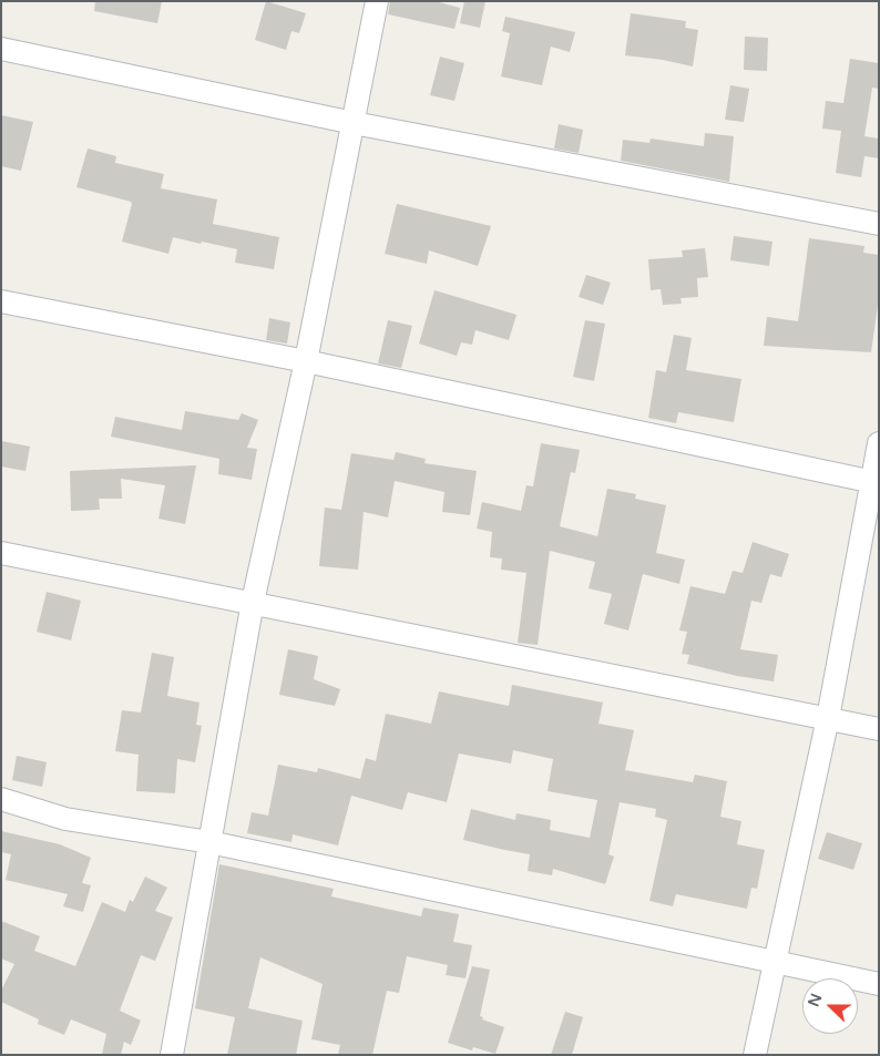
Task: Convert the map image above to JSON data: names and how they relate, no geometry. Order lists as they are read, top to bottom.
{
  "north": "left"
}
